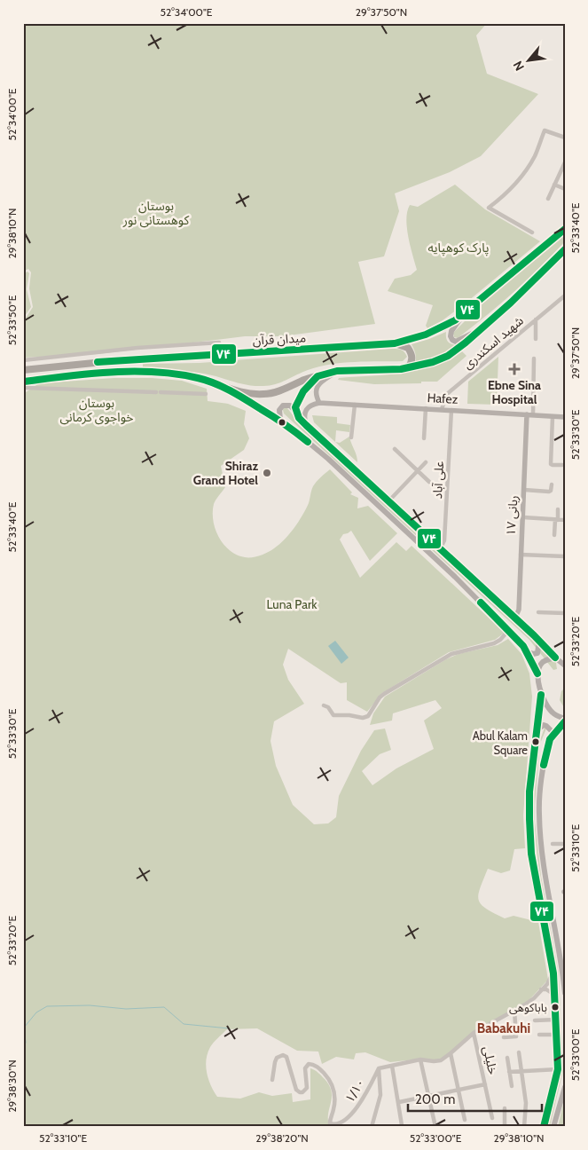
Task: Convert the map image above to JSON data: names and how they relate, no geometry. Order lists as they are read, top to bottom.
{
  "streets": {
    "highway": ["میدان قرآن"],
    "main road": ["Hafez", "ربانی ۱۷"],
    "street": [
      "شهید اسکندری",
      "علی آباد",
      "خلیلی",
      "۱/۱۰"
    ]
  },
  "crossings": [
    ["شهید اسکندری", "Hafez"],
    ["Hafez", "علی آباد"],
    ["Hafez", "ربانی ۱۷"]
  ],
  "districts": ["Babakuhi"],
  "parks": [
    "بوستان کوهستانی نور",
    "پارک کوهپایه",
    "بوستان خواجوی کرمانی",
    "Luna Park"
  ],
  "places": {
    "health": ["Ebne Sina Hospital"],
    "other": ["Shiraz Grand Hotel", "Abul Kalam Square", "باباکوهی"]
  },
  "lines": ["transit line ۷۴"],
  "scale_bar": "200 m",
  "north": "bottom left",
  "coordinates": [
    "52°34'00\"E",
    "29°37'50\"N",
    "52°33'40\"E",
    "29°38'10\"N",
    "52°33'50\"E",
    "52°33'30\"E",
    "52°33'20\"E",
    "52°33'10\"E",
    "52°33'00\"E",
    "29°38'30\"N",
    "29°38'20\"N"
  ]
}
